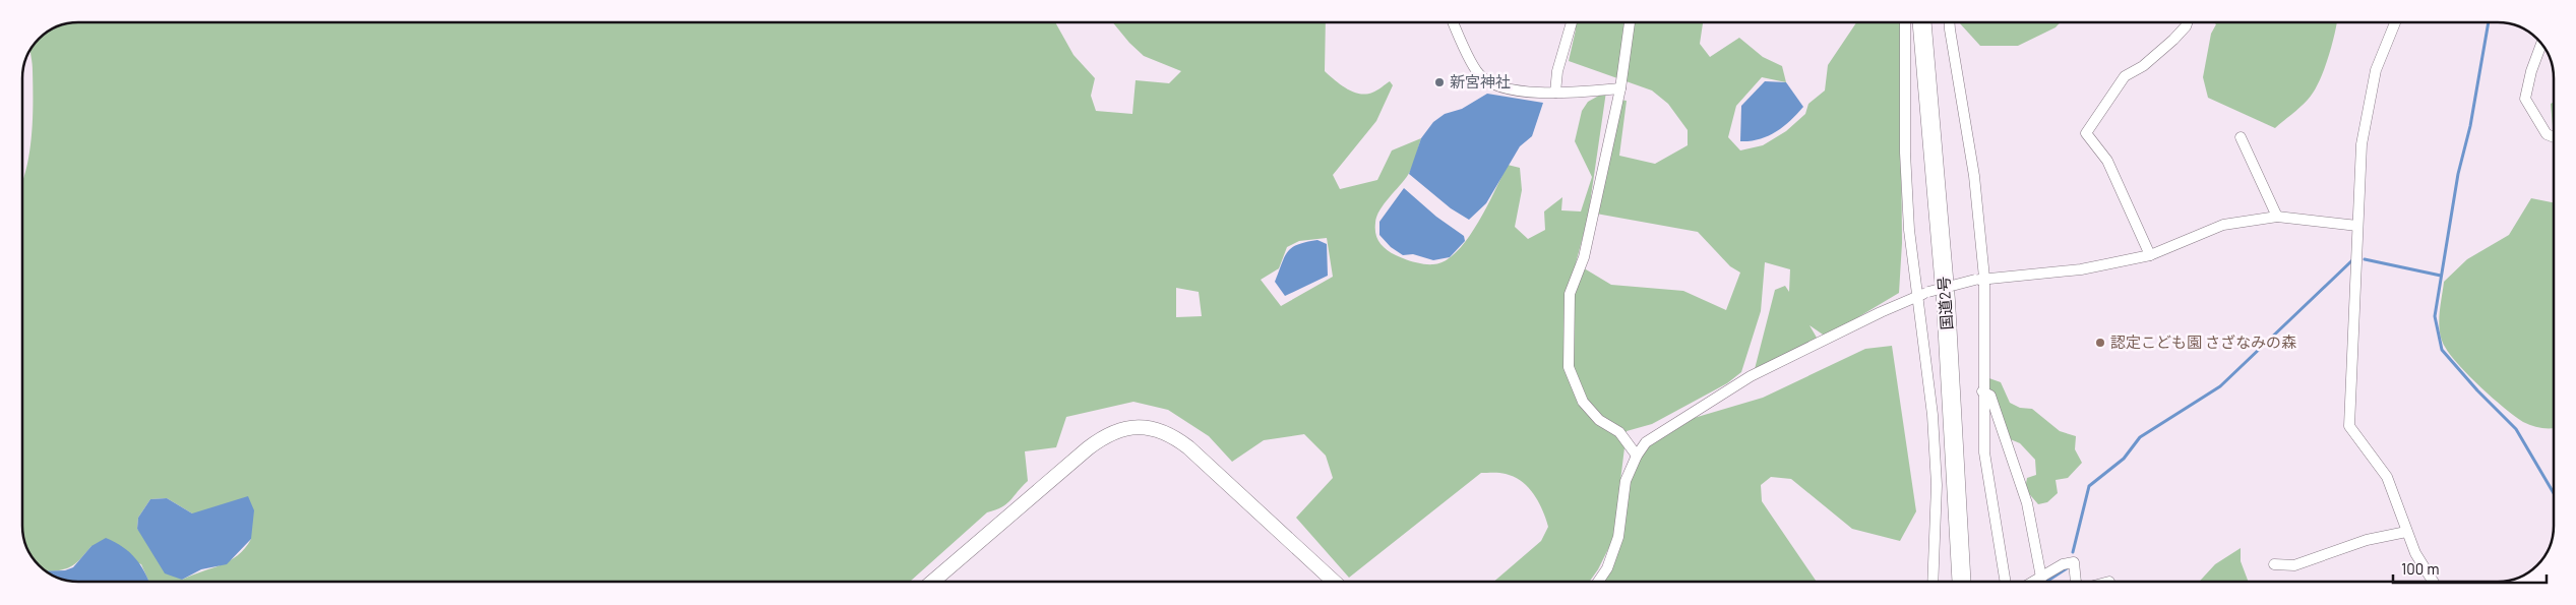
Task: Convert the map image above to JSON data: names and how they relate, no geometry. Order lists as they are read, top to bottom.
{
  "streets": {
    "highway": ["国道2号"]
  },
  "places": ["新宮神社", "認定こども園 さざなみの森"],
  "scale_bar": "100 m"
}
